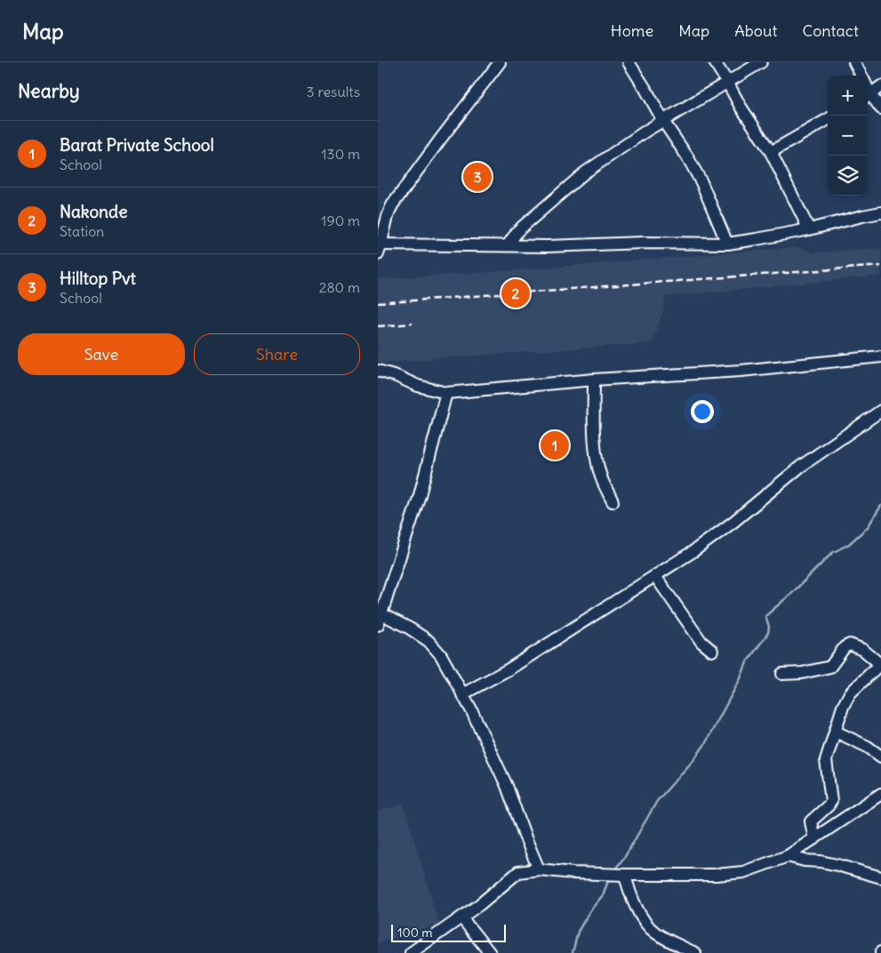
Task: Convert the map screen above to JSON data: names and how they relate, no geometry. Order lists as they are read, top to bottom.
{
  "scale_bar": "100 m",
  "page": {
    "header": "Map",
    "nav": [
      "Home",
      "Map",
      "About",
      "Contact"
    ],
    "heading": ["Nearby", "3 results"],
    "map_buttons": ["+", "−"],
    "list": [
      {
        "mark": "1",
        "name": "Barat Private School",
        "note": "School",
        "value": "130 m"
      },
      {
        "mark": "2",
        "name": "Nakonde",
        "note": "Station",
        "value": "190 m"
      },
      {
        "mark": "3",
        "name": "Hilltop Pvt",
        "note": "School",
        "value": "280 m"
      }
    ],
    "pins": ["3", "2", "1"],
    "buttons": ["Save", "Share"],
    "scale": "100 m"
  }
}
